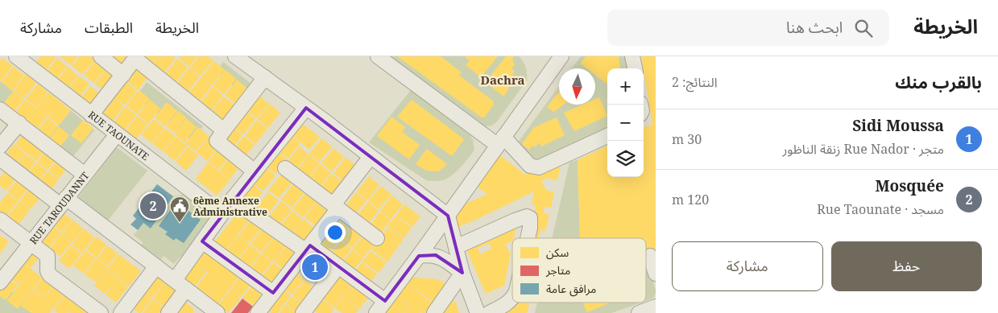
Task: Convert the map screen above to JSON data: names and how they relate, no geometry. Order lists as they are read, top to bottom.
{
  "streets": {
    "street": ["RUE TAOUNATE", "RUE TAROUDANNT"]
  },
  "crossings": [
    ["RUE TAOUNATE", "RUE TAROUDANNT"]
  ],
  "districts": ["Dachra"],
  "places": {
    "public building": ["6ème Annexe Administrative"]
  },
  "legend": ["سكن", "متاجر", "مرافق عامة"],
  "north": "bottom",
  "page": {
    "header": "الخريطة",
    "search": "ابحث هنا",
    "nav": ["الخريطة", "الطبقات", "مشاركة"],
    "heading": ["بالقرب منك", "النتائج: 2"],
    "map_buttons": ["+", "−"],
    "list": [
      {
        "mark": "1",
        "name": "Sidi Moussa",
        "note": "متجر · Rue Nador زنقة الناظور",
        "value": "30 m"
      },
      {
        "mark": "2",
        "name": "Mosquée",
        "note": "مسجد · Rue Taounate",
        "value": "120 m"
      }
    ],
    "pins": ["2", "1"],
    "buttons": ["حفظ", "مشاركة"]
  }
}
